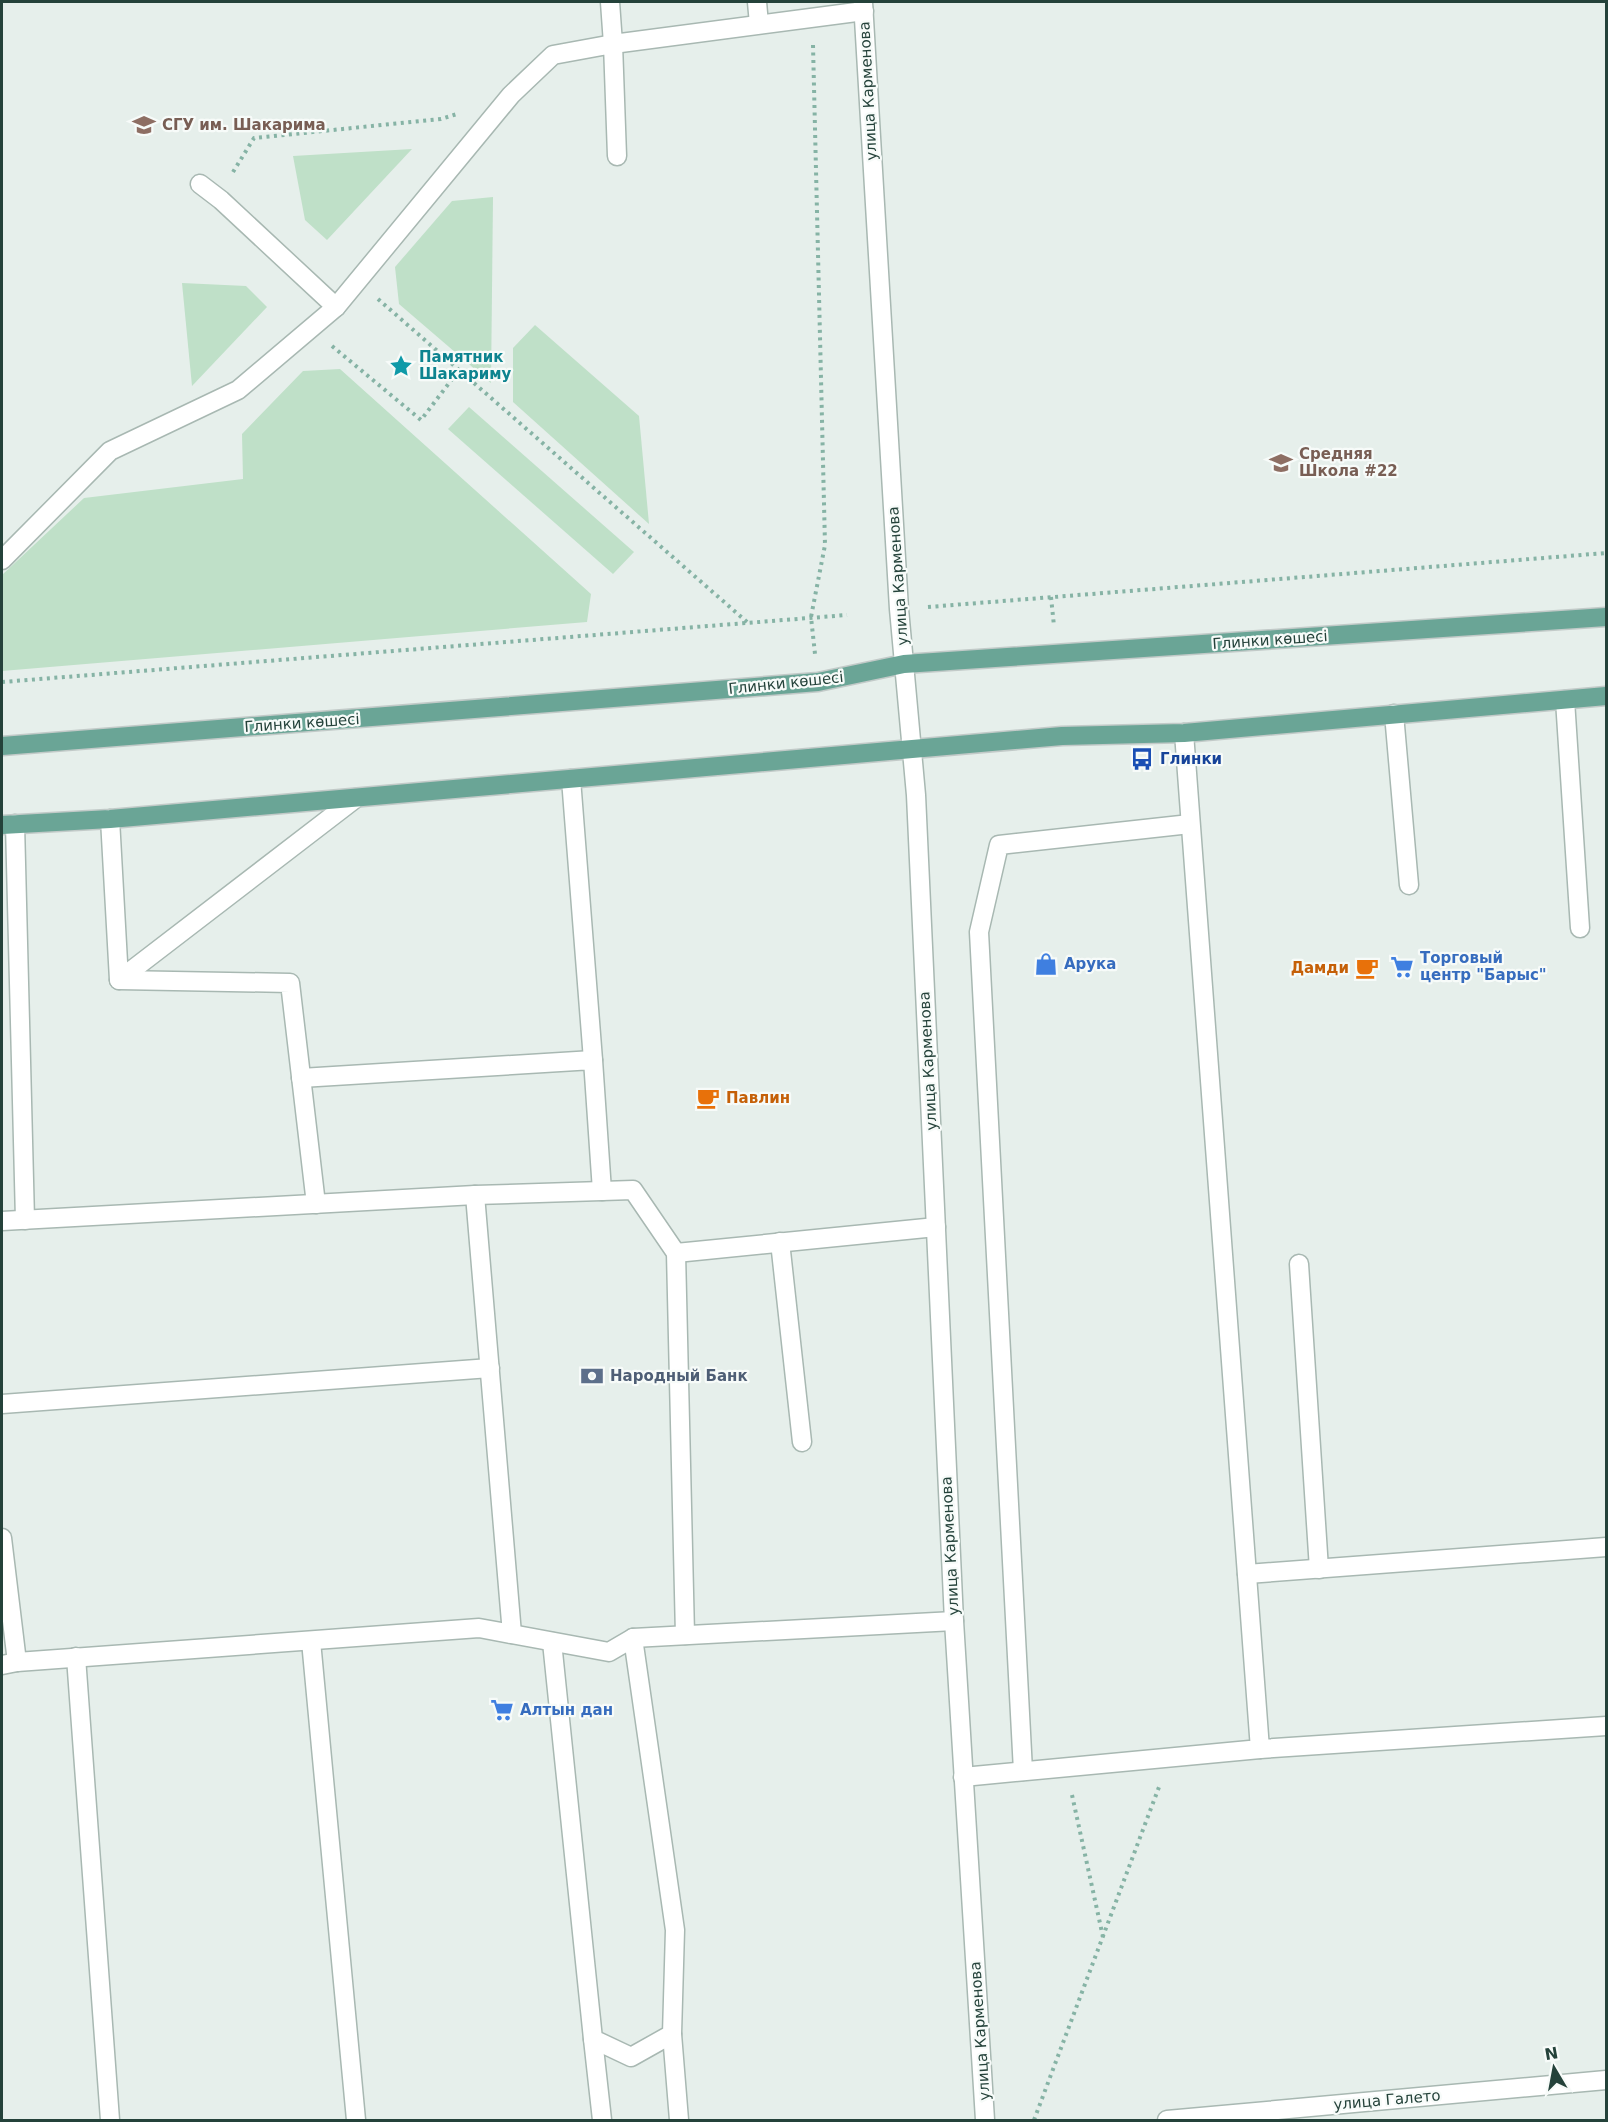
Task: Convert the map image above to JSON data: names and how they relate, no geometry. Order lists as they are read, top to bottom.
{
  "streets": {
    "main road": ["Глинки көшесі"],
    "street": ["улица Карменова", "улица Галето"]
  },
  "crossings": [
    ["улица Карменова", "Глинки көшесі"]
  ],
  "places": {
    "school or university": ["СГУ им. Шакарима", "Средняя Школа #22"],
    "place": ["Памятник Шакариму"],
    "bus stop": ["Глинки"],
    "shop": ["Арука"],
    "supermarket": ["Торговый центр \"Барыс\"", "Алтын дан"],
    "cafe": ["Дамди", "Павлин"],
    "bank": ["Народный Банк"]
  },
  "north": "top"
}
